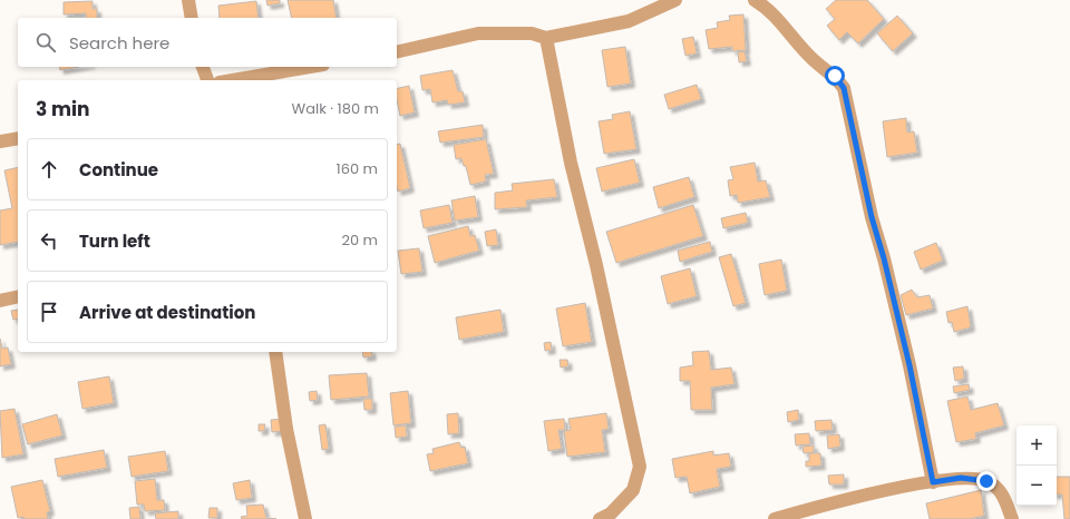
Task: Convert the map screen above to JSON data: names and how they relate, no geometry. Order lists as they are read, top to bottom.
{
  "page": {
    "search": "Search here",
    "heading": ["3 min", "Walk · 180 m"],
    "list": [
      ["Continue", "160 m"],
      ["Turn left", "20 m"],
      "Arrive at destination"
    ],
    "map_buttons": ["+", "−"]
  }
}
